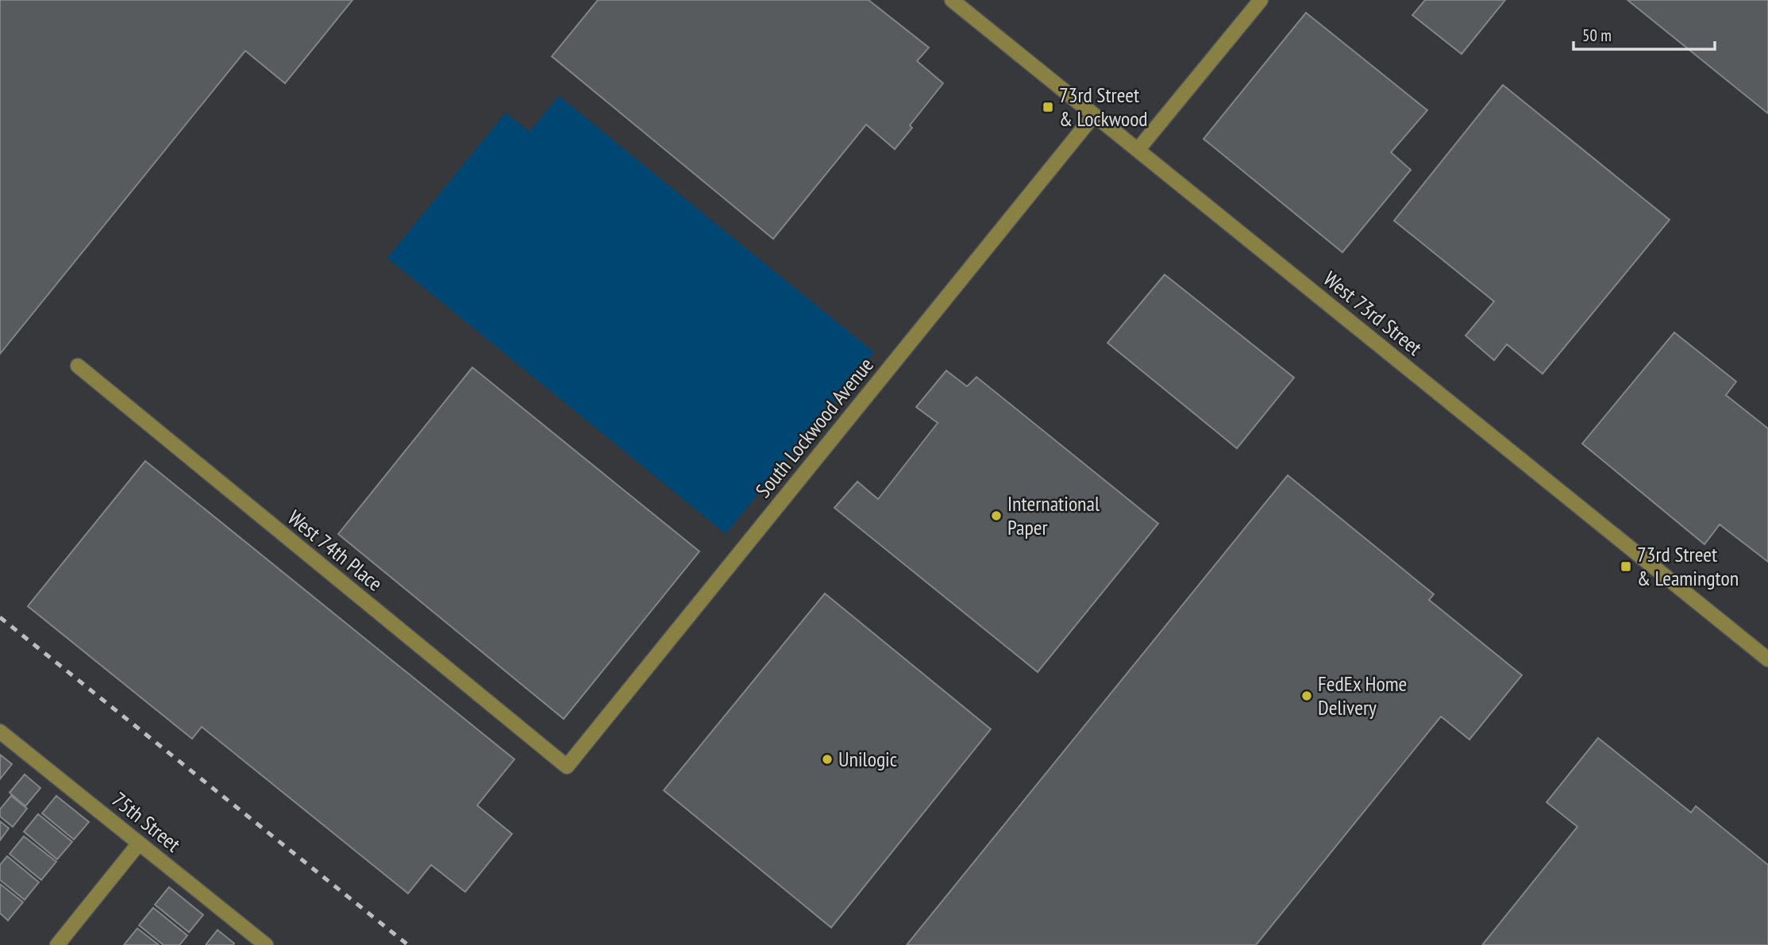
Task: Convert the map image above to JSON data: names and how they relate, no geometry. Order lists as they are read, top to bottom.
{
  "streets": {
    "street": [
      "West 73rd Street",
      "South Lockwood Avenue",
      "West 74th Place",
      "75th Street"
    ]
  },
  "crossings": [
    ["West 73rd Street", "South Lockwood Avenue"],
    ["South Lockwood Avenue", "West 74th Place"]
  ],
  "places": {
    "transit": ["73rd Street & Lockwood", "73rd Street & Leamington"],
    "other": ["International Paper", "FedEx Home Delivery", "Unilogic"]
  },
  "scale_bar": "50 m"
}
